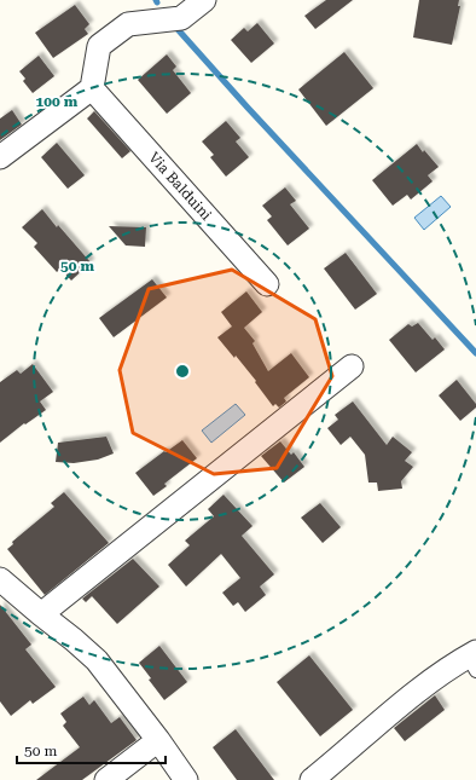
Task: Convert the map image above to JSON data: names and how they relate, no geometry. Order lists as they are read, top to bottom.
{
  "streets": {
    "street": ["Via Balduini"]
  },
  "scale_bar": "50 m",
  "rings": ["100 m", "50 m"]
}
